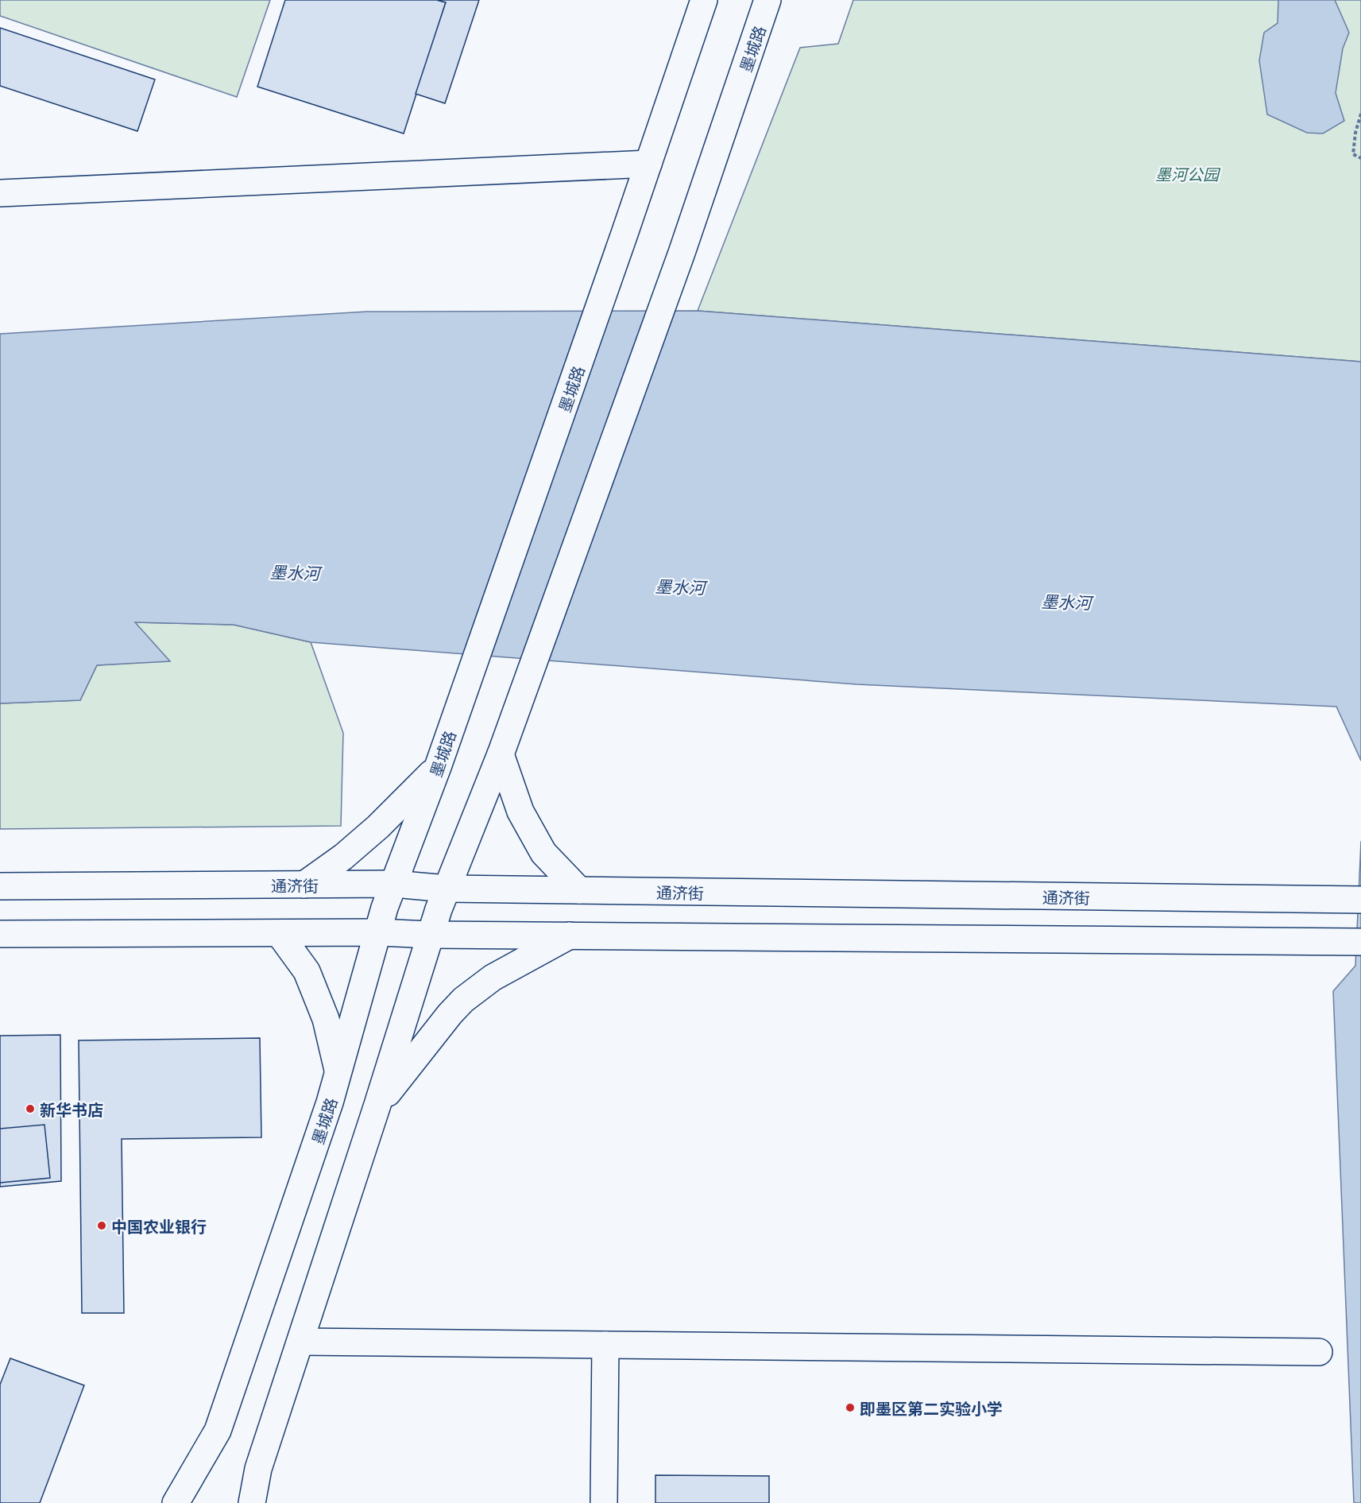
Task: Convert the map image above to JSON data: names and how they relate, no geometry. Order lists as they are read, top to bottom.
{
  "streets": {
    "main road": ["墨城路", "通济街"]
  },
  "crossings": [
    ["墨城路", "通济街"]
  ],
  "water": ["墨水河"],
  "parks": ["墨河公园"],
  "places": ["新华书店", "中国农业银行", "即墨区第二实验小学"]
}
